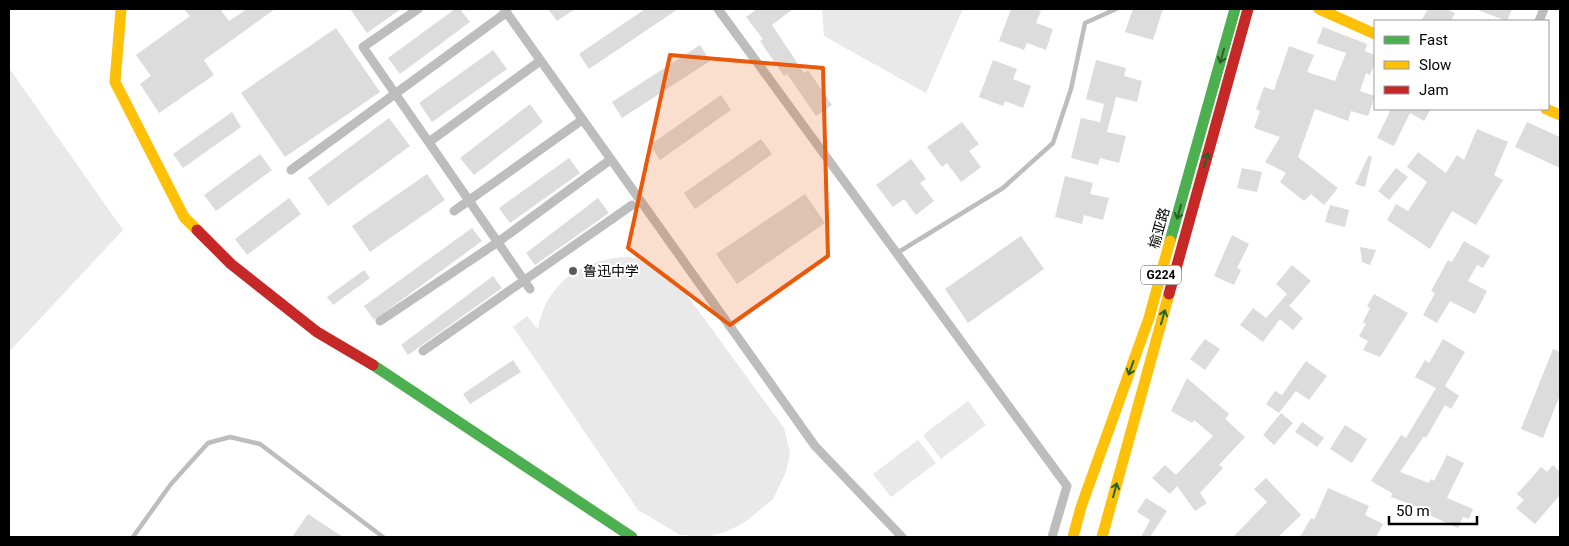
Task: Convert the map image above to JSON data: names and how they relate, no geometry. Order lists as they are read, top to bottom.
{
  "streets": {
    "main road": ["榆亚路", "G224"]
  },
  "places": ["鲁迅中学"],
  "legend": ["Fast", "Slow", "Jam"],
  "scale_bar": "50 m"
}
